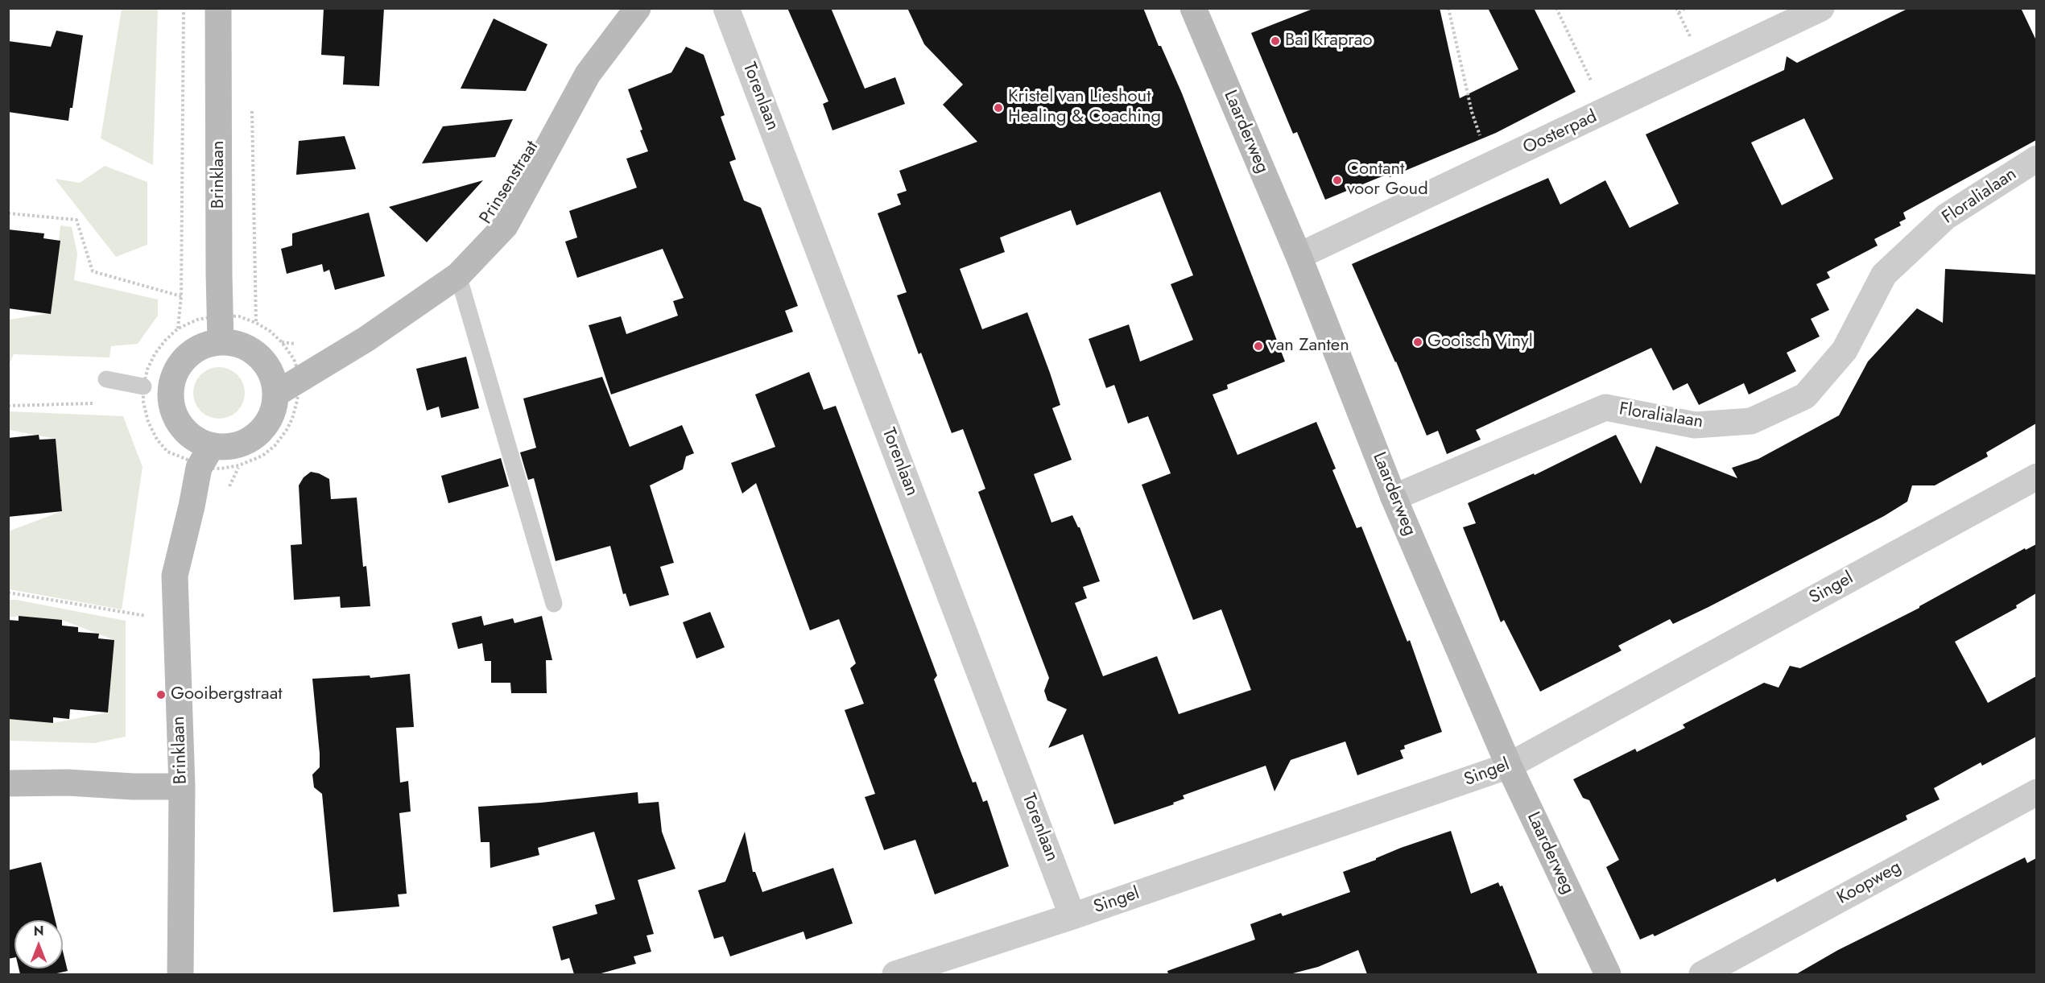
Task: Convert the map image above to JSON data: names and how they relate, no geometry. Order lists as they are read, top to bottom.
{
  "streets": {
    "street": [
      "Torenlaan",
      "Laarderweg",
      "Oosterpad",
      "Brinklaan",
      "Prinsenstraat",
      "Floralialaan",
      "Singel",
      "Koopweg"
    ]
  },
  "crossings": [
    ["Torenlaan", "Singel"],
    ["Laarderweg", "Oosterpad"],
    ["Laarderweg", "Floralialaan"],
    ["Laarderweg", "Singel"],
    ["Brinklaan", "Prinsenstraat"]
  ],
  "places": [
    "Bai Kraprao",
    "Kristel van Lieshout Healing & Coaching",
    "Contant voor Goud",
    "Gooisch Vinyl",
    "van Zanten",
    "Gooibergstraat"
  ],
  "north": "top"
}
